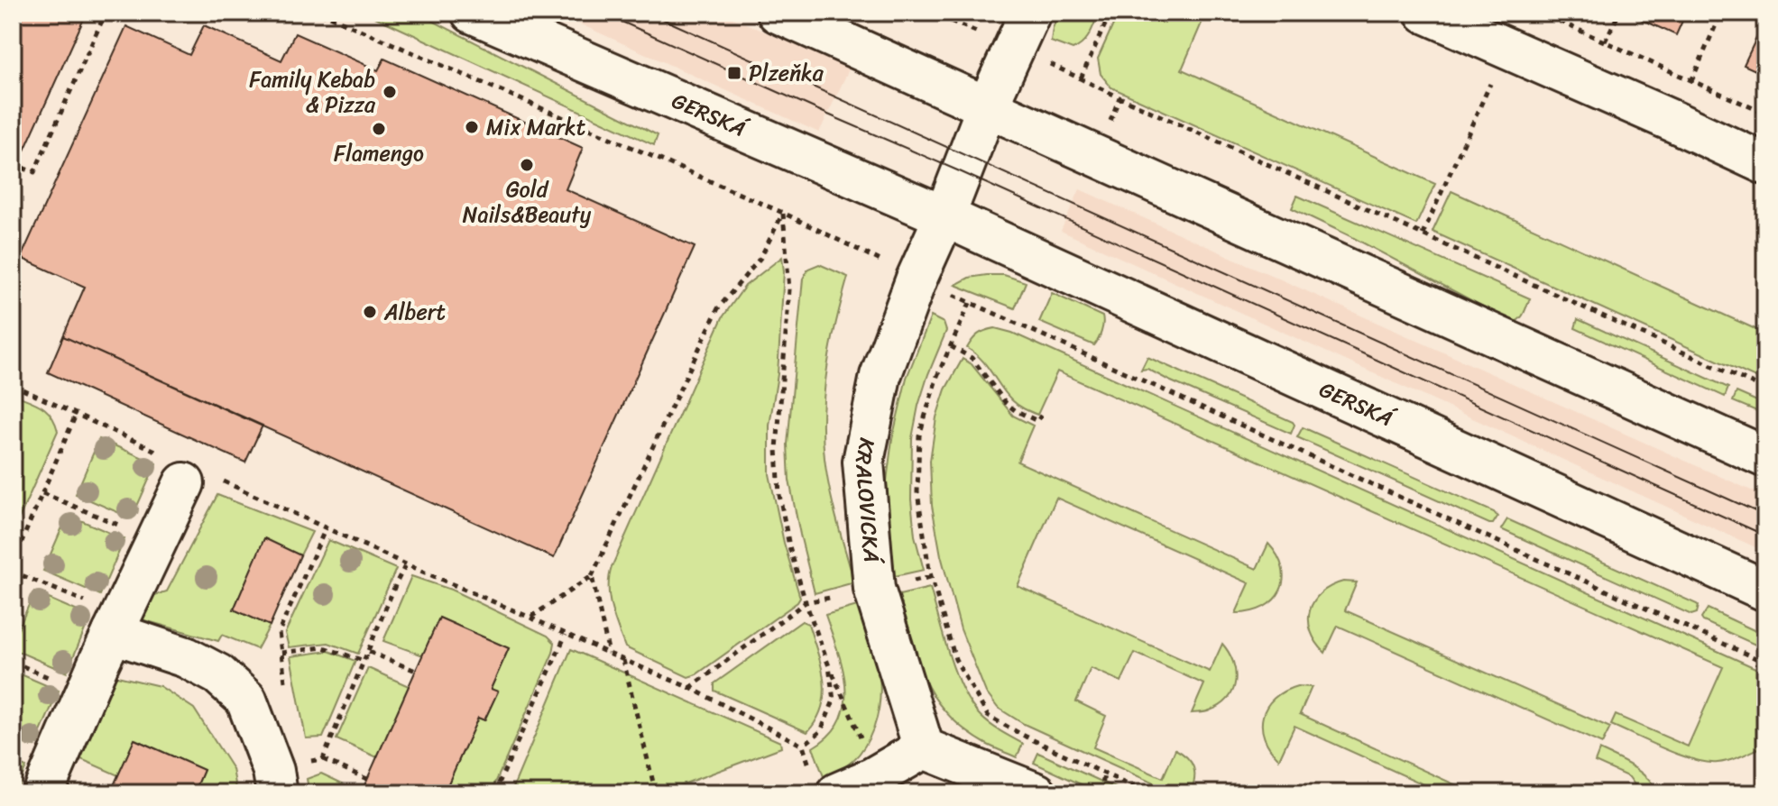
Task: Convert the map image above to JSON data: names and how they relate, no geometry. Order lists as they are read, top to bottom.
{
  "streets": {
    "street": ["GERSKÁ", "KRALOVICKÁ"]
  },
  "crossings": [
    ["GERSKÁ", "KRALOVICKÁ"]
  ],
  "places": {
    "transit": ["Plzeňka"],
    "other": [
      "Family Kebab & Pizza",
      "Mix Markt",
      "Flamengo",
      "Gold Nails&Beauty",
      "Albert"
    ]
  }
}
